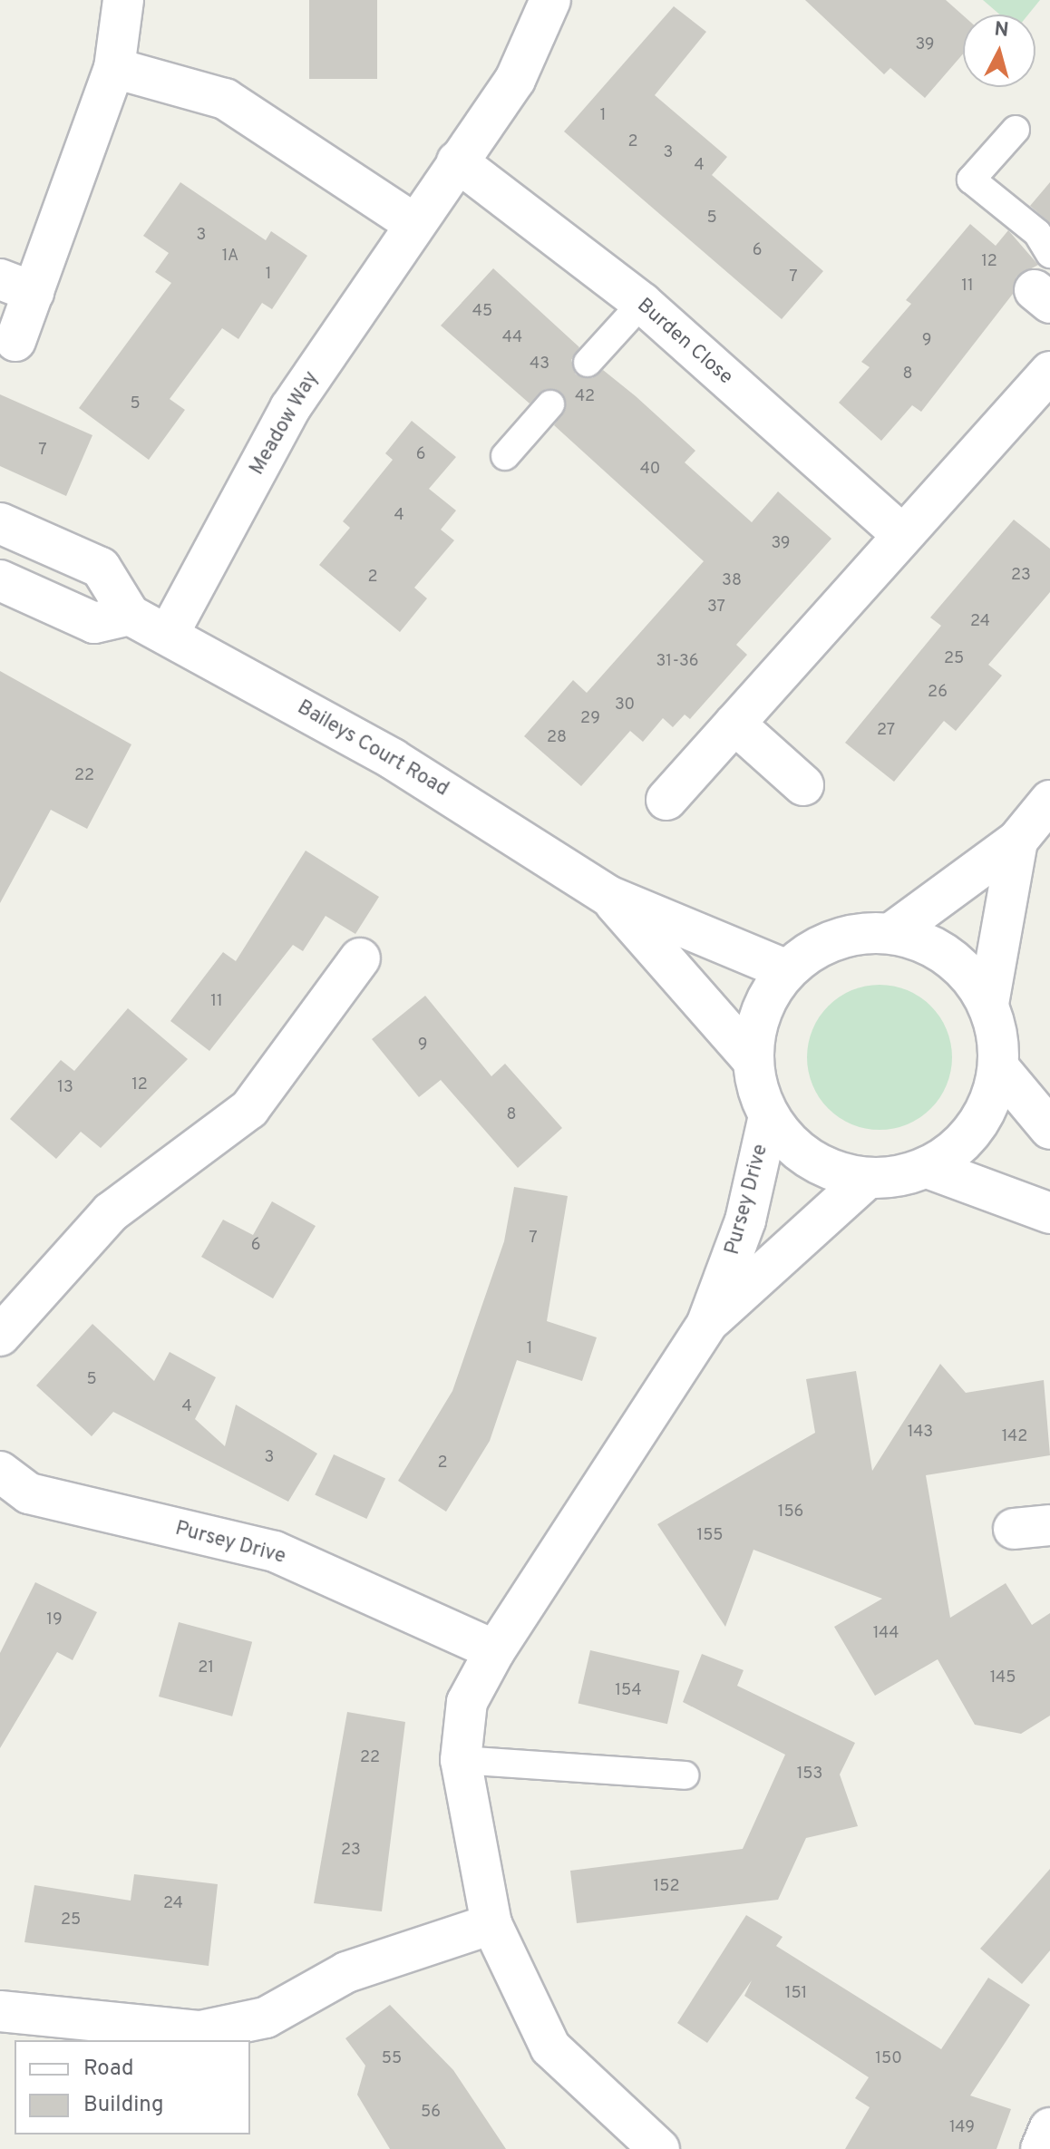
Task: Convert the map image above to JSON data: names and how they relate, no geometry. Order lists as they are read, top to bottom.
{
  "streets": {
    "street": [
      "Burden Close",
      "Meadow Way",
      "Baileys Court Road",
      "Pursey Drive"
    ]
  },
  "crossings": [
    ["Burden Close", "Meadow Way"],
    ["Meadow Way", "Baileys Court Road"],
    ["Baileys Court Road", "Pursey Drive"]
  ],
  "house_numbers": [
    "39",
    "1",
    "2",
    "3",
    "4",
    "5",
    "3",
    "6",
    "1A",
    "12",
    "1",
    "7",
    "11",
    "45",
    "44",
    "9",
    "43",
    "8",
    "42",
    "5",
    "7",
    "6",
    "40",
    "4",
    "39",
    "23",
    "2",
    "38",
    "37",
    "24",
    "25",
    "31-36",
    "26",
    "30",
    "29",
    "27",
    "28",
    "22",
    "11",
    "9",
    "12",
    "13",
    "8",
    "7",
    "6",
    "1",
    "5",
    "4",
    "143",
    "142",
    "3",
    "2",
    "156",
    "155",
    "19",
    "144",
    "21",
    "145",
    "154",
    "22",
    "153",
    "23",
    "152",
    "24",
    "25",
    "151",
    "55",
    "150",
    "56",
    "149"
  ],
  "legend": ["Road", "Building"],
  "north": "top"
}
